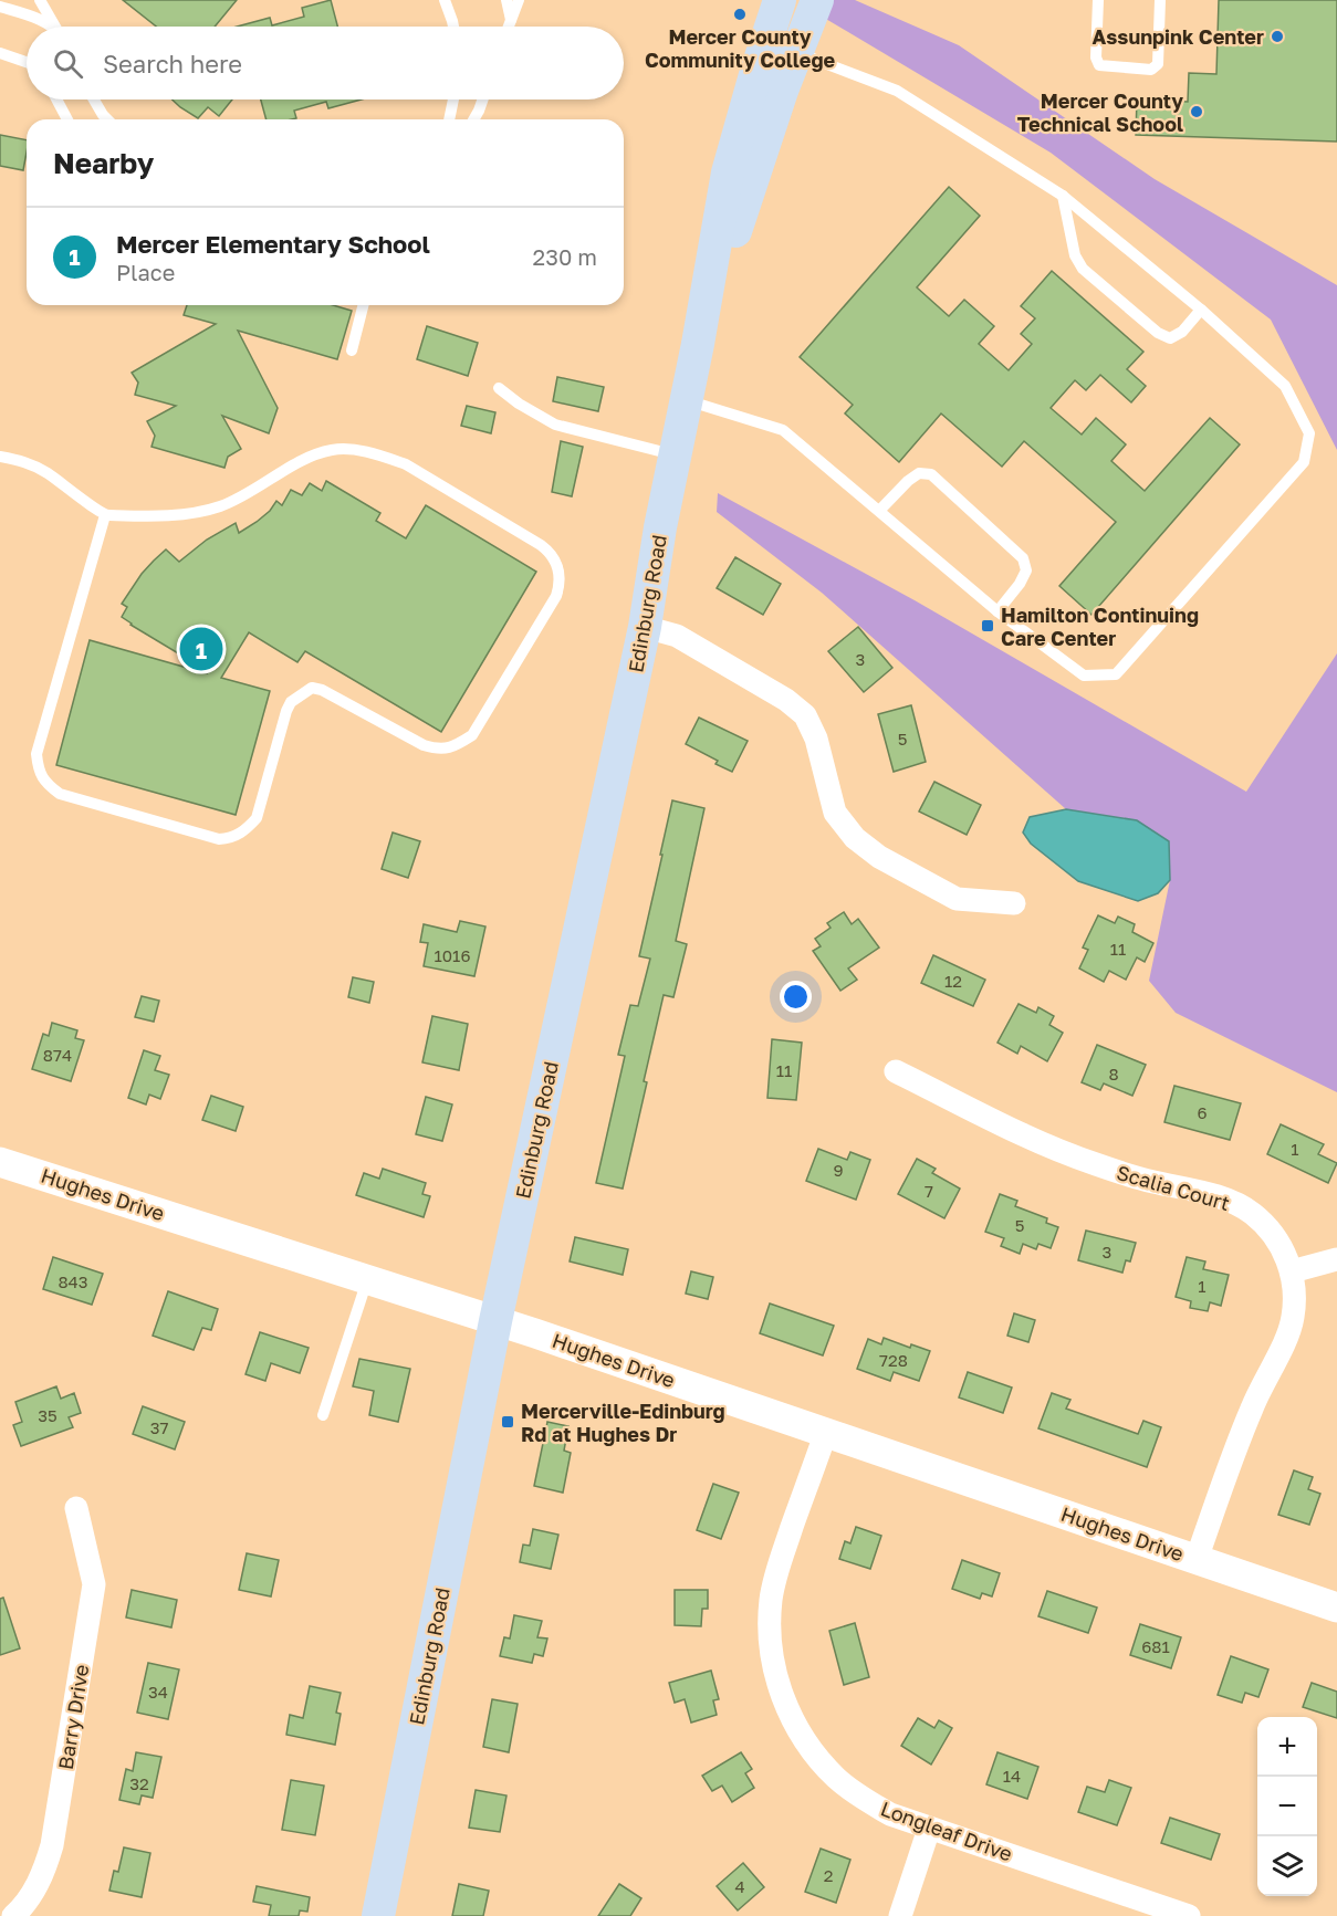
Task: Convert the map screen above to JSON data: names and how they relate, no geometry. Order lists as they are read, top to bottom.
{
  "streets": {
    "main road": ["Edinburg Road"],
    "street": [
      "Scalia Court",
      "Hughes Drive",
      "Barry Drive",
      "Longleaf Drive"
    ]
  },
  "crossings": [
    ["Edinburg Road", "Hughes Drive"],
    ["Scalia Court", "Hughes Drive"],
    ["Hughes Drive", "Longleaf Drive"]
  ],
  "places": {
    "other": ["Mercer County Community College", "Assunpink Center", "Mercer County Technical School"],
    "transit": ["Hamilton Continuing Care Center", "Mercerville-Edinburg Rd at Hughes Dr"]
  },
  "house_numbers": [
    "3",
    "5",
    "11",
    "1016",
    "12",
    "874",
    "11",
    "8",
    "6",
    "1",
    "9",
    "7",
    "5",
    "3",
    "843",
    "1",
    "728",
    "35",
    "37",
    "681",
    "34",
    "14",
    "32",
    "2",
    "4"
  ],
  "page": {
    "search": "Search here",
    "heading": "Nearby",
    "list": [
      {
        "mark": "1",
        "name": "Mercer Elementary School",
        "note": "Place",
        "value": "230 m"
      }
    ],
    "pins": "1",
    "map_buttons": ["+", "−"]
  }
}
